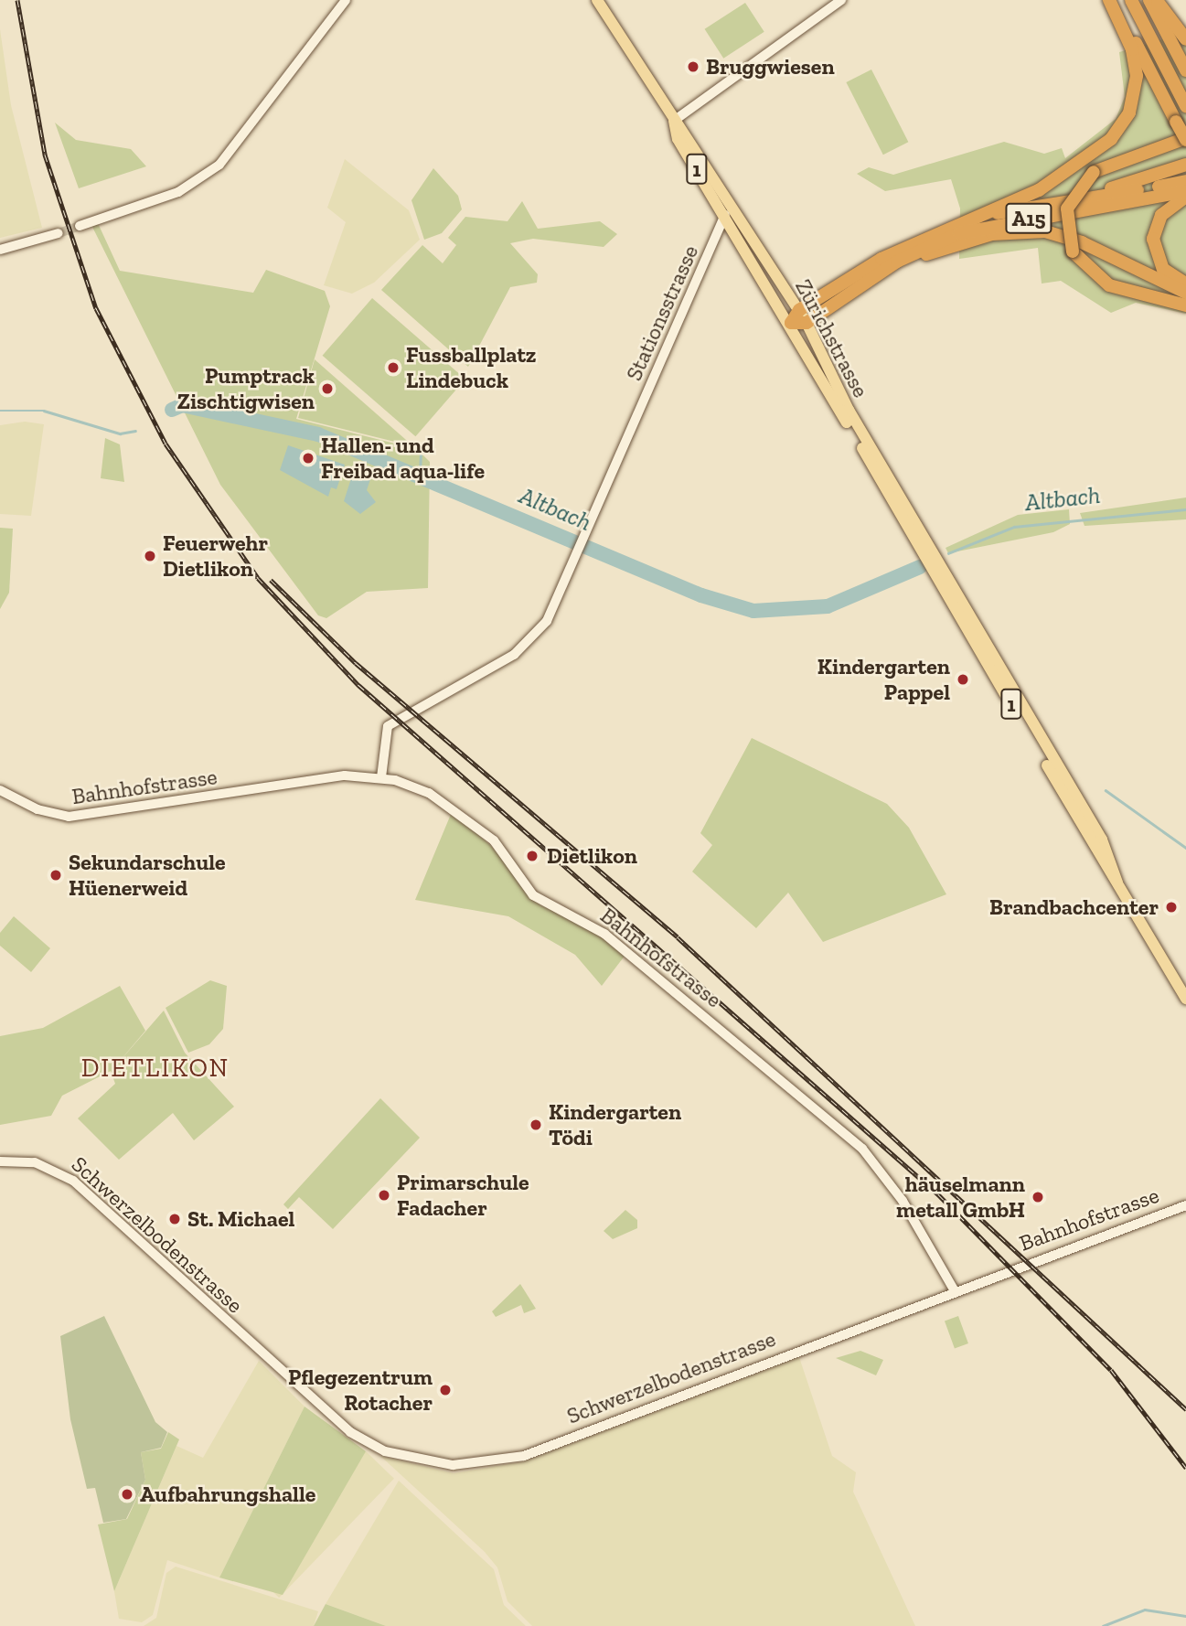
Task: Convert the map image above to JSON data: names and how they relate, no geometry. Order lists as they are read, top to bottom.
{
  "streets": {
    "highway": ["A15"],
    "main road": ["1", "Zürichstrasse"],
    "street": ["Stationsstrasse", "Bahnhofstrasse", "Schwerzelbodenstrasse"]
  },
  "crossings": [
    ["1", "Zürichstrasse"],
    ["A15", "Zürichstrasse"],
    ["Stationsstrasse", "Zürichstrasse"],
    ["Stationsstrasse", "Bahnhofstrasse"],
    ["Bahnhofstrasse", "Schwerzelbodenstrasse"]
  ],
  "districts": ["DIETLIKON"],
  "water": ["Altbach"],
  "places": [
    "Bruggwiesen",
    "Fussballplatz Lindebuck",
    "Pumptrack Zischtigwisen",
    "Hallen- und Freibad aqua-life",
    "Feuerwehr Dietlikon",
    "Kindergarten Pappel",
    "Dietlikon",
    "Sekundarschule Hüenerweid",
    "Brandbachcenter",
    "Kindergarten Tödi",
    "Primarschule Fadacher",
    "häuselmann metall GmbH",
    "St. Michael",
    "Pflegezentrum Rotacher",
    "Aufbahrungshalle"
  ]
}
